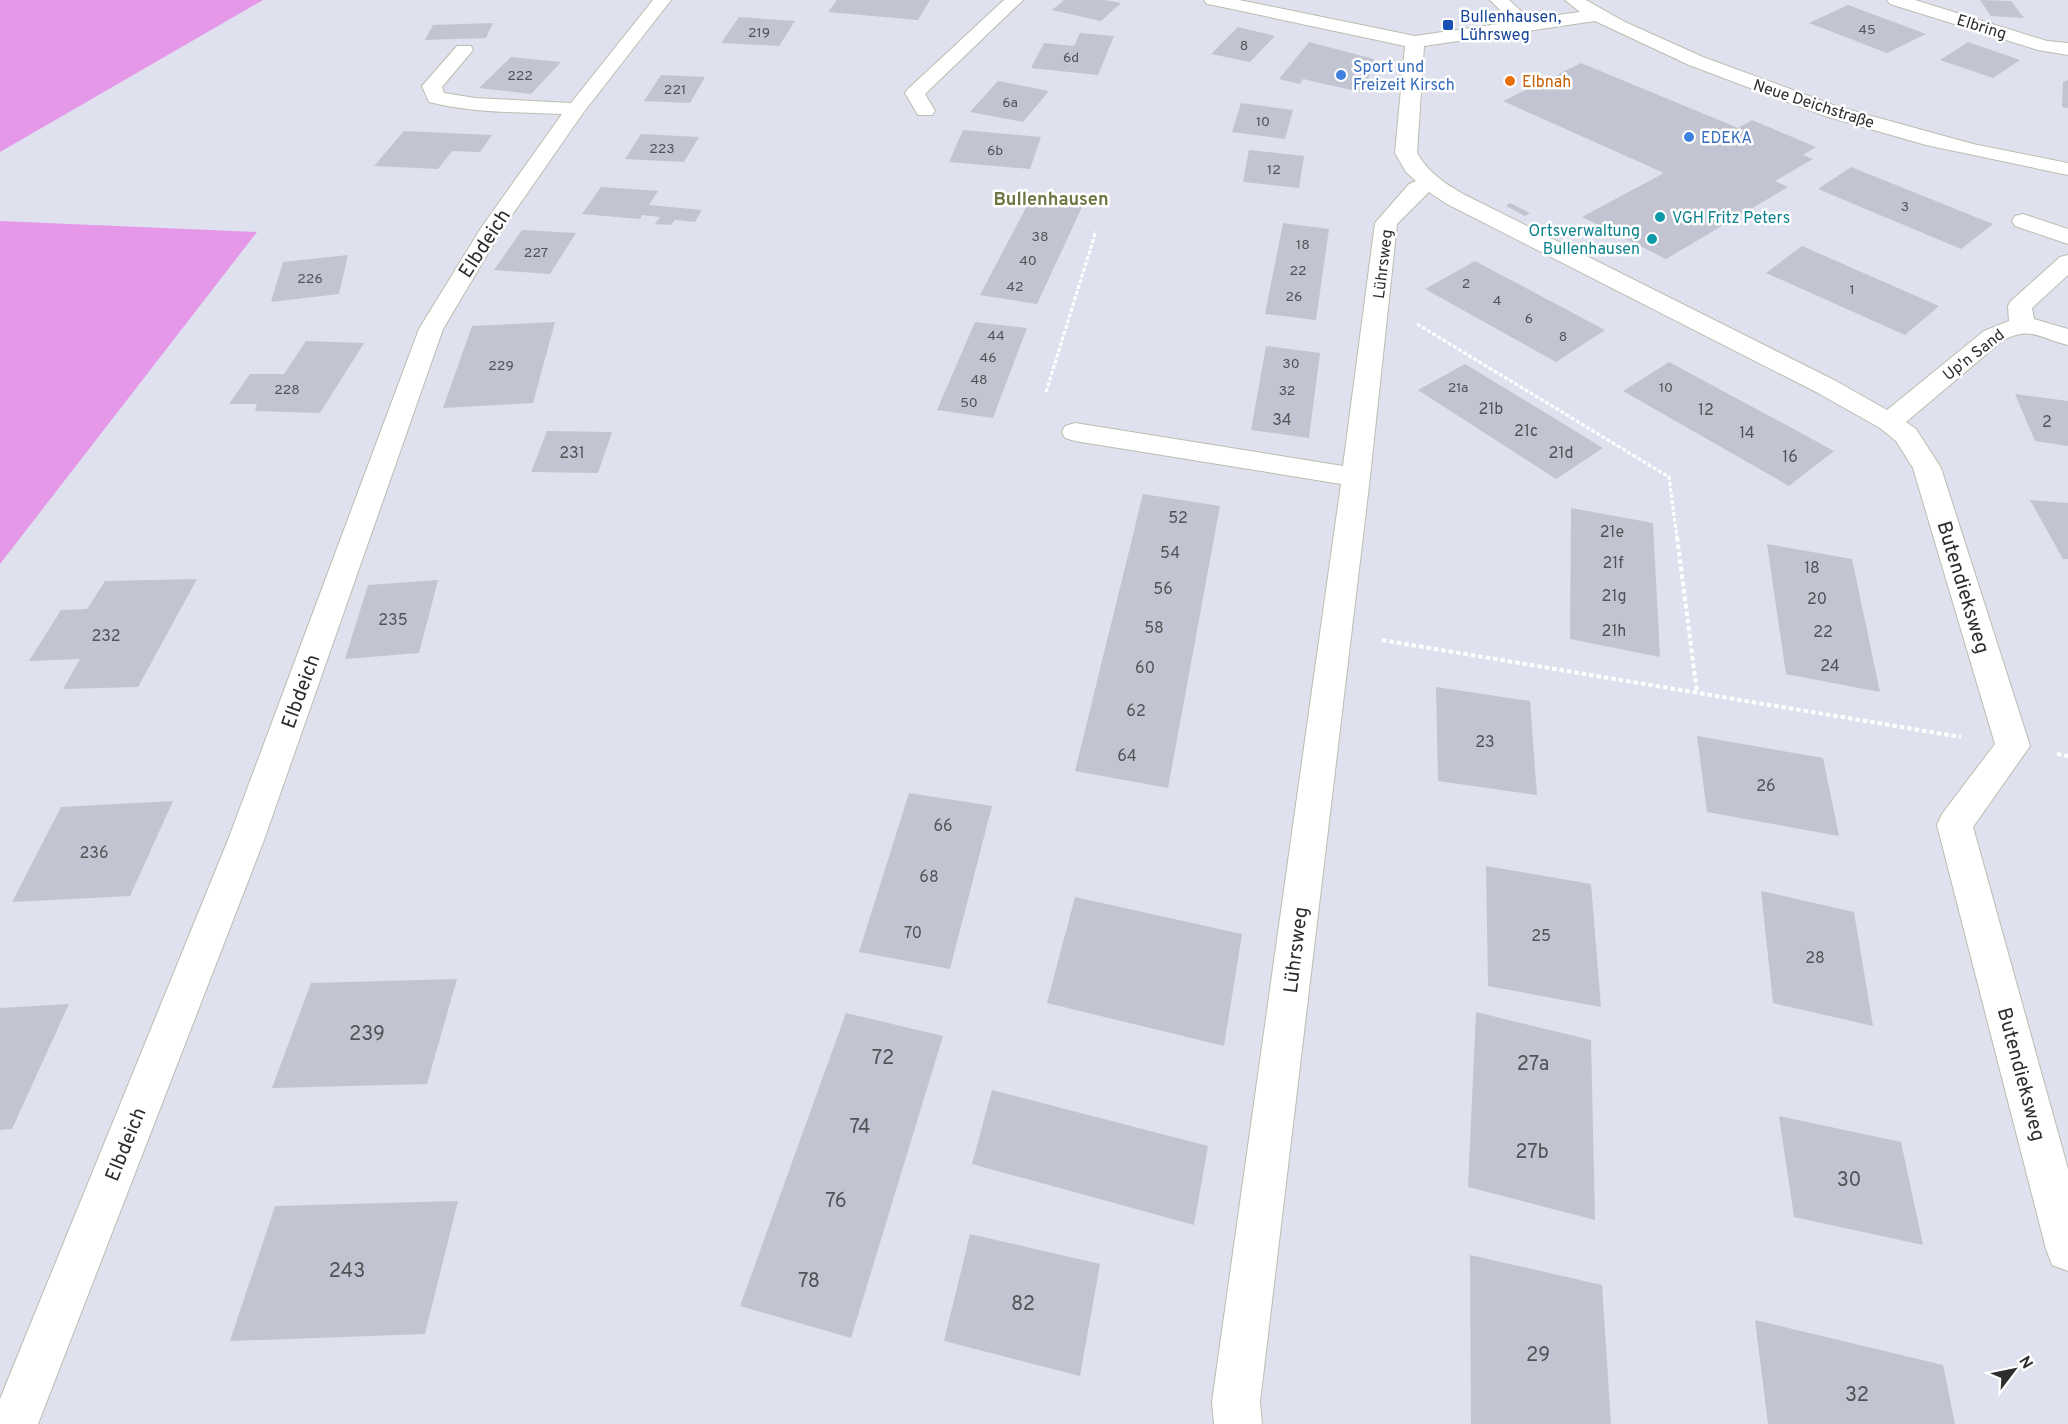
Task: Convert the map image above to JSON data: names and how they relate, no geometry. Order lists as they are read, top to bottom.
{
  "streets": {
    "street": [
      "Elbring",
      "Neue Deichstraße",
      "Elbdeich",
      "Lührsweg",
      "Up'n Sand",
      "Butendieksweg"
    ]
  },
  "crossings": [
    ["Lührsweg", "Butendieksweg"],
    ["Up'n Sand", "Butendieksweg"]
  ],
  "districts": ["Bullenhausen"],
  "places": {
    "transit": ["Bullenhausen, Lührsweg"],
    "other": [
      "Sport und Freizeit Kirsch",
      "Elbnah",
      "EDEKA",
      "VGH Fritz Peters",
      "Ortsverwaltung Bullenhausen"
    ]
  },
  "house_numbers": [
    "45",
    "219",
    "8",
    "6d",
    "222",
    "221",
    "6a",
    "10",
    "223",
    "6b",
    "12",
    "3",
    "38",
    "18",
    "227",
    "40",
    "22",
    "226",
    "2",
    "42",
    "1",
    "26",
    "4",
    "6",
    "44",
    "8",
    "46",
    "30",
    "229",
    "48",
    "21a",
    "10",
    "228",
    "32",
    "50",
    "21b",
    "12",
    "34",
    "2",
    "21c",
    "14",
    "231",
    "21d",
    "16",
    "52",
    "21e",
    "54",
    "21f",
    "18",
    "56",
    "21g",
    "20",
    "235",
    "58",
    "21h",
    "22",
    "232",
    "24",
    "60",
    "62",
    "23",
    "64",
    "26",
    "66",
    "236",
    "68",
    "70",
    "25",
    "28",
    "239",
    "72",
    "27a",
    "74",
    "27b",
    "30",
    "76",
    "243",
    "78",
    "82",
    "29",
    "32"
  ],
  "north": "top right"
}
